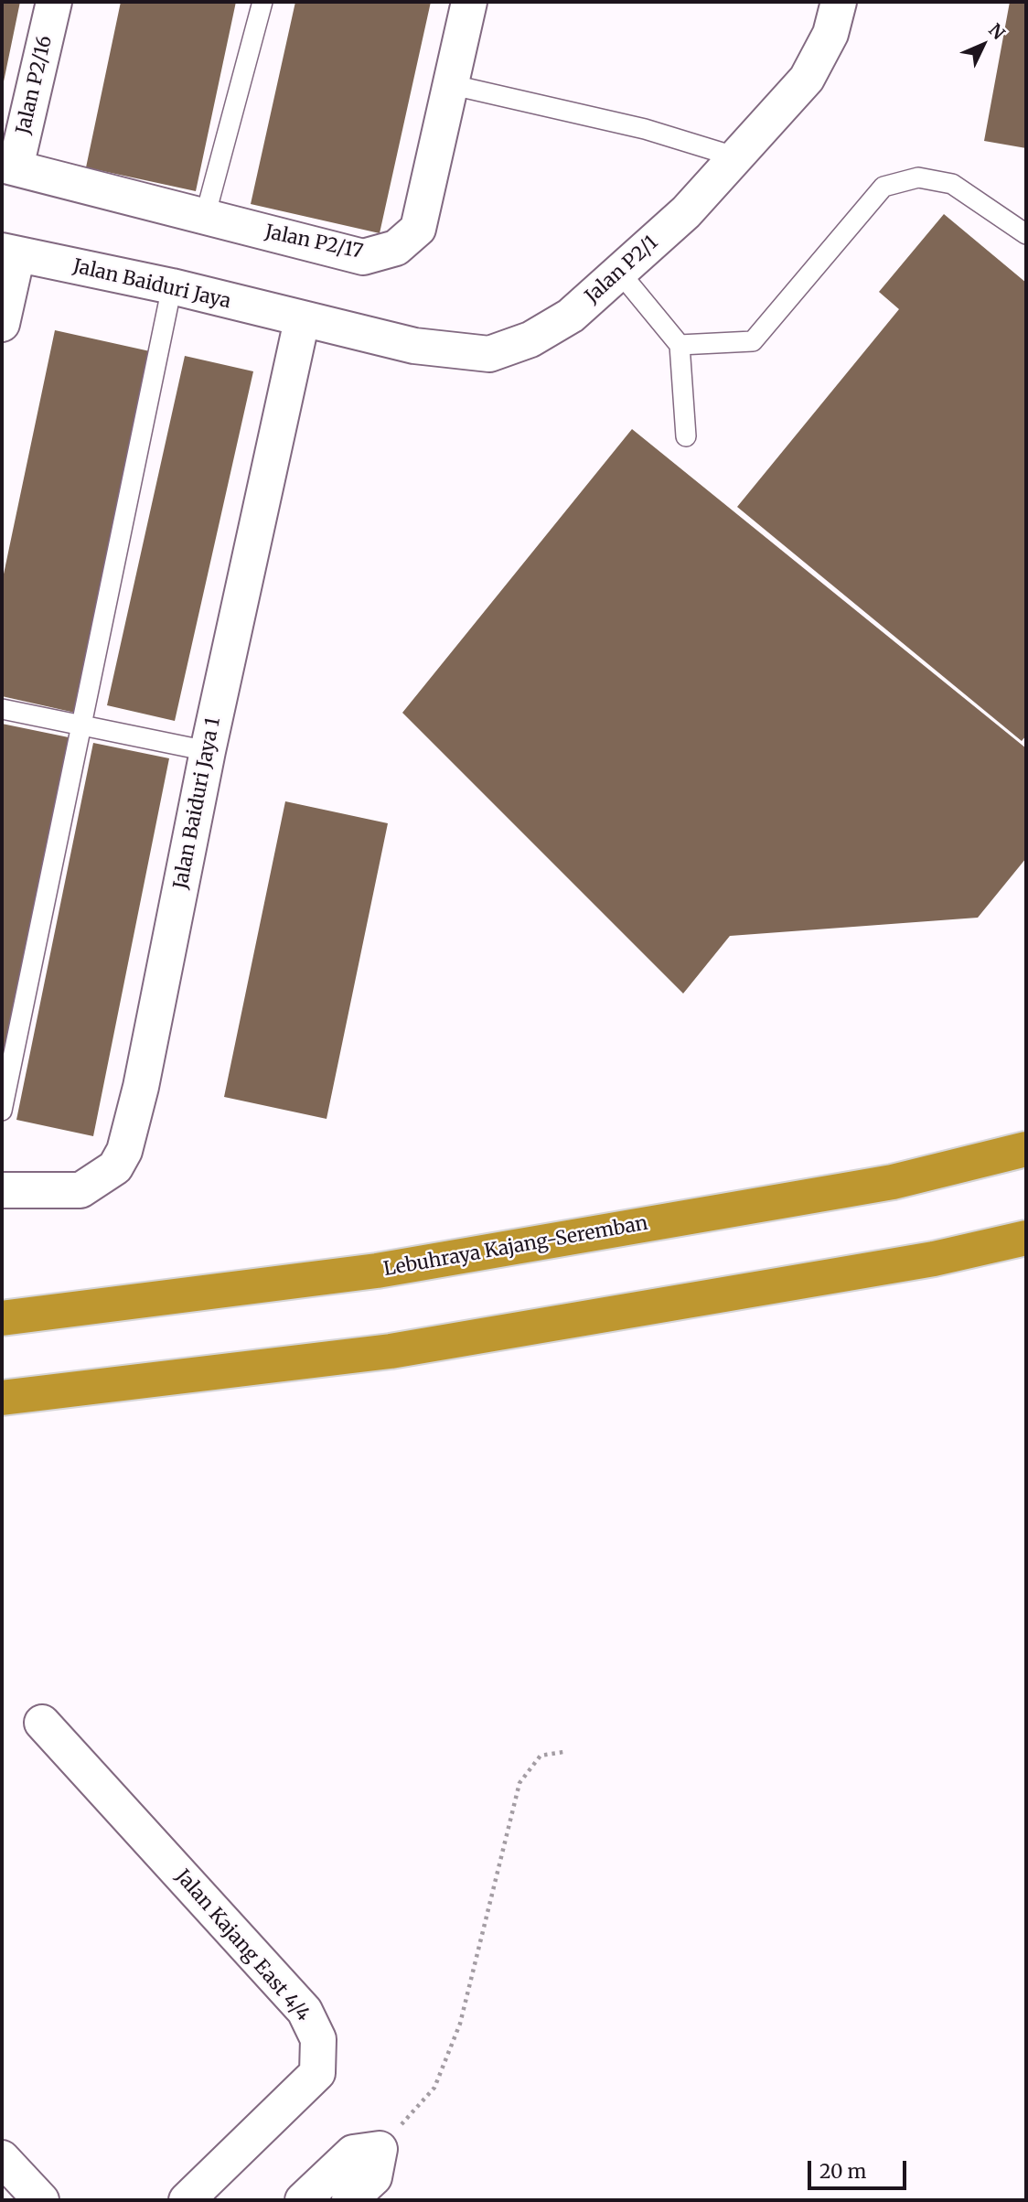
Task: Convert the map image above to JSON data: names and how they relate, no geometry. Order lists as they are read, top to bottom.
{
  "streets": {
    "highway": ["Lebuhraya Kajang-Seremban"],
    "street": [
      "Jalan P2/16",
      "Jalan P2/17",
      "Jalan P2/1",
      "Jalan Baiduri Jaya",
      "Jalan Baiduri Jaya 1",
      "Jalan Kajang East 4/4"
    ]
  },
  "crossings": [
    ["Jalan P2/16", "Jalan P2/17"],
    ["Jalan P2/1", "Jalan Baiduri Jaya"],
    ["Jalan P2/1", "Jalan Baiduri Jaya 1"],
    ["Jalan Baiduri Jaya", "Jalan Baiduri Jaya 1"]
  ],
  "scale_bar": "20 m",
  "north": "top right"
}
